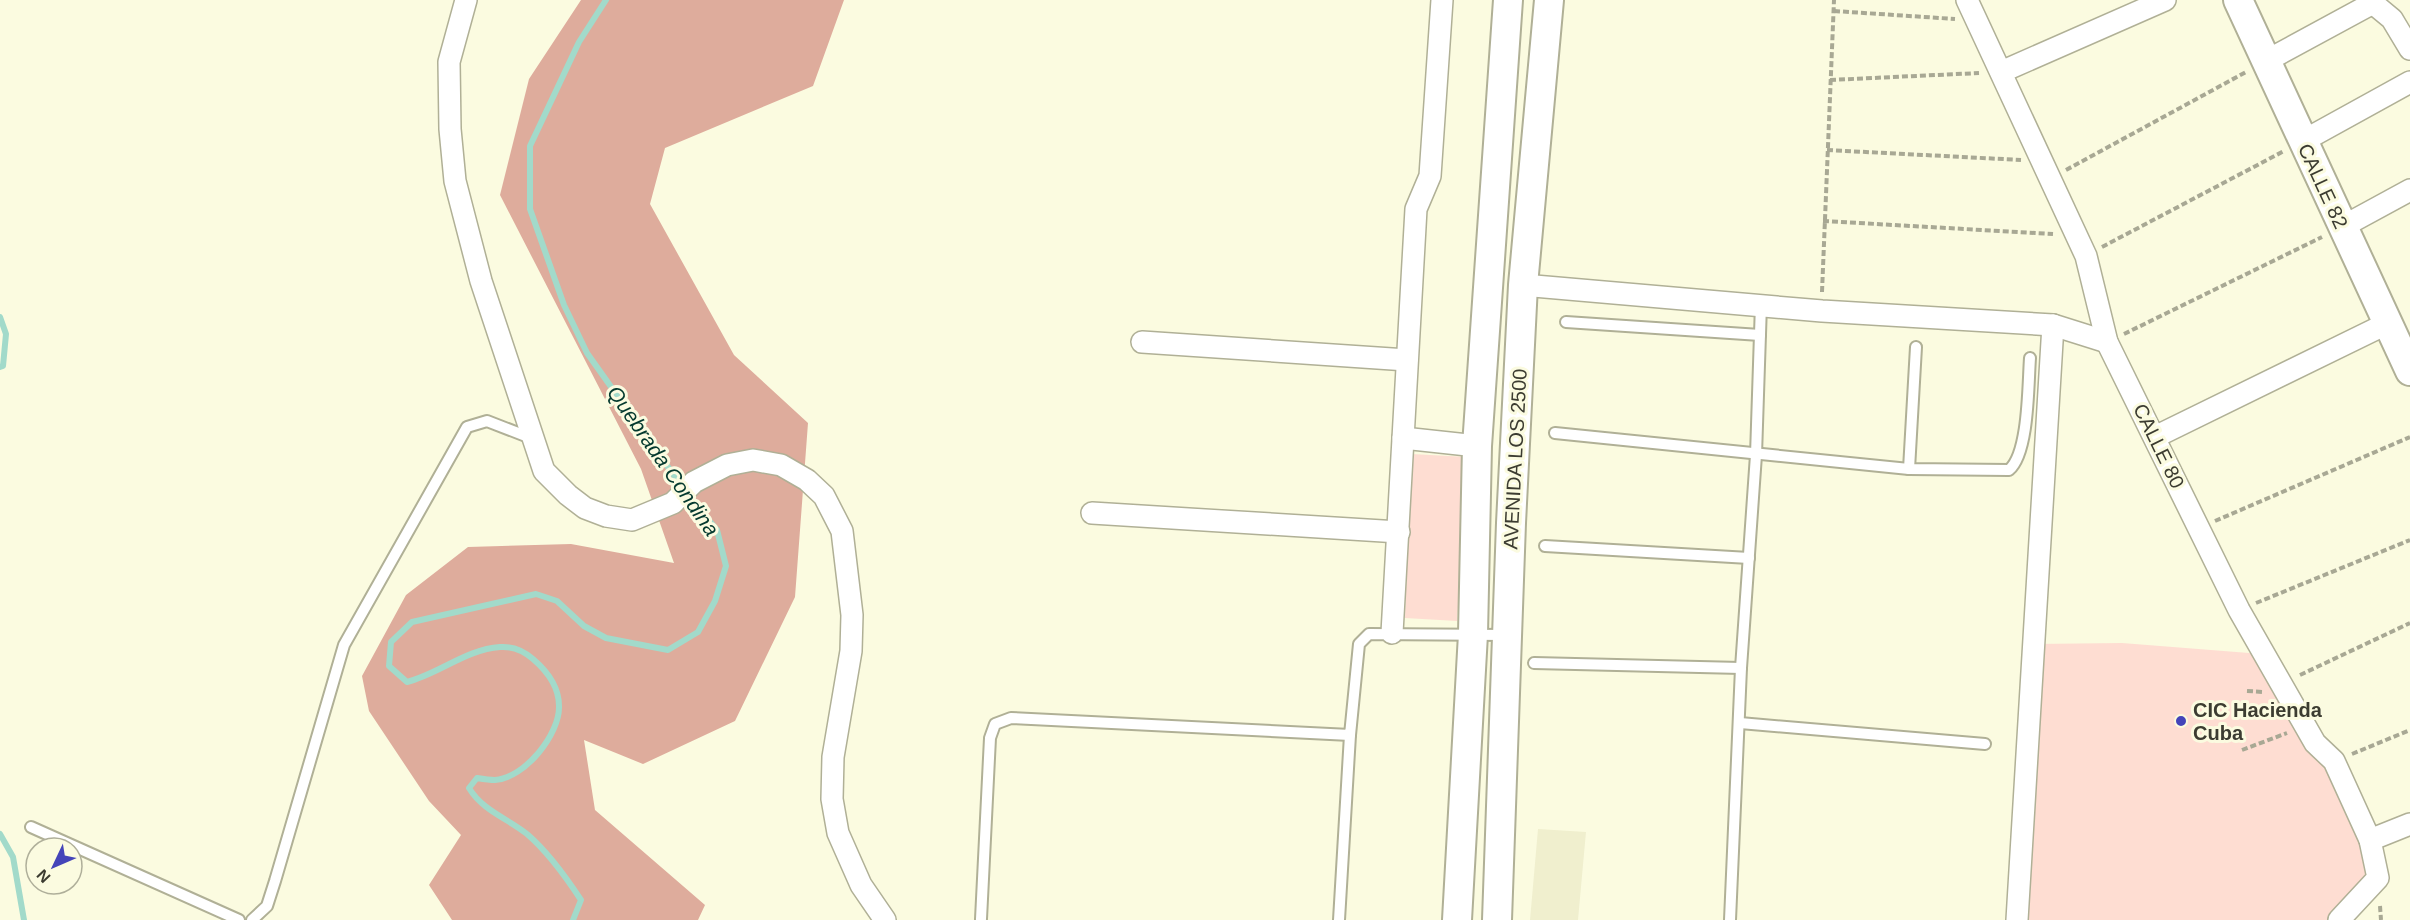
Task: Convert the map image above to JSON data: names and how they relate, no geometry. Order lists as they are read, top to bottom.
{
  "streets": {
    "main road": ["CALLE 82", "AVENIDA LOS 2500"],
    "street": ["CALLE 80"]
  },
  "water": ["Quebrada Condina"],
  "places": ["CIC Hacienda Cuba"],
  "north": "bottom left"
}
